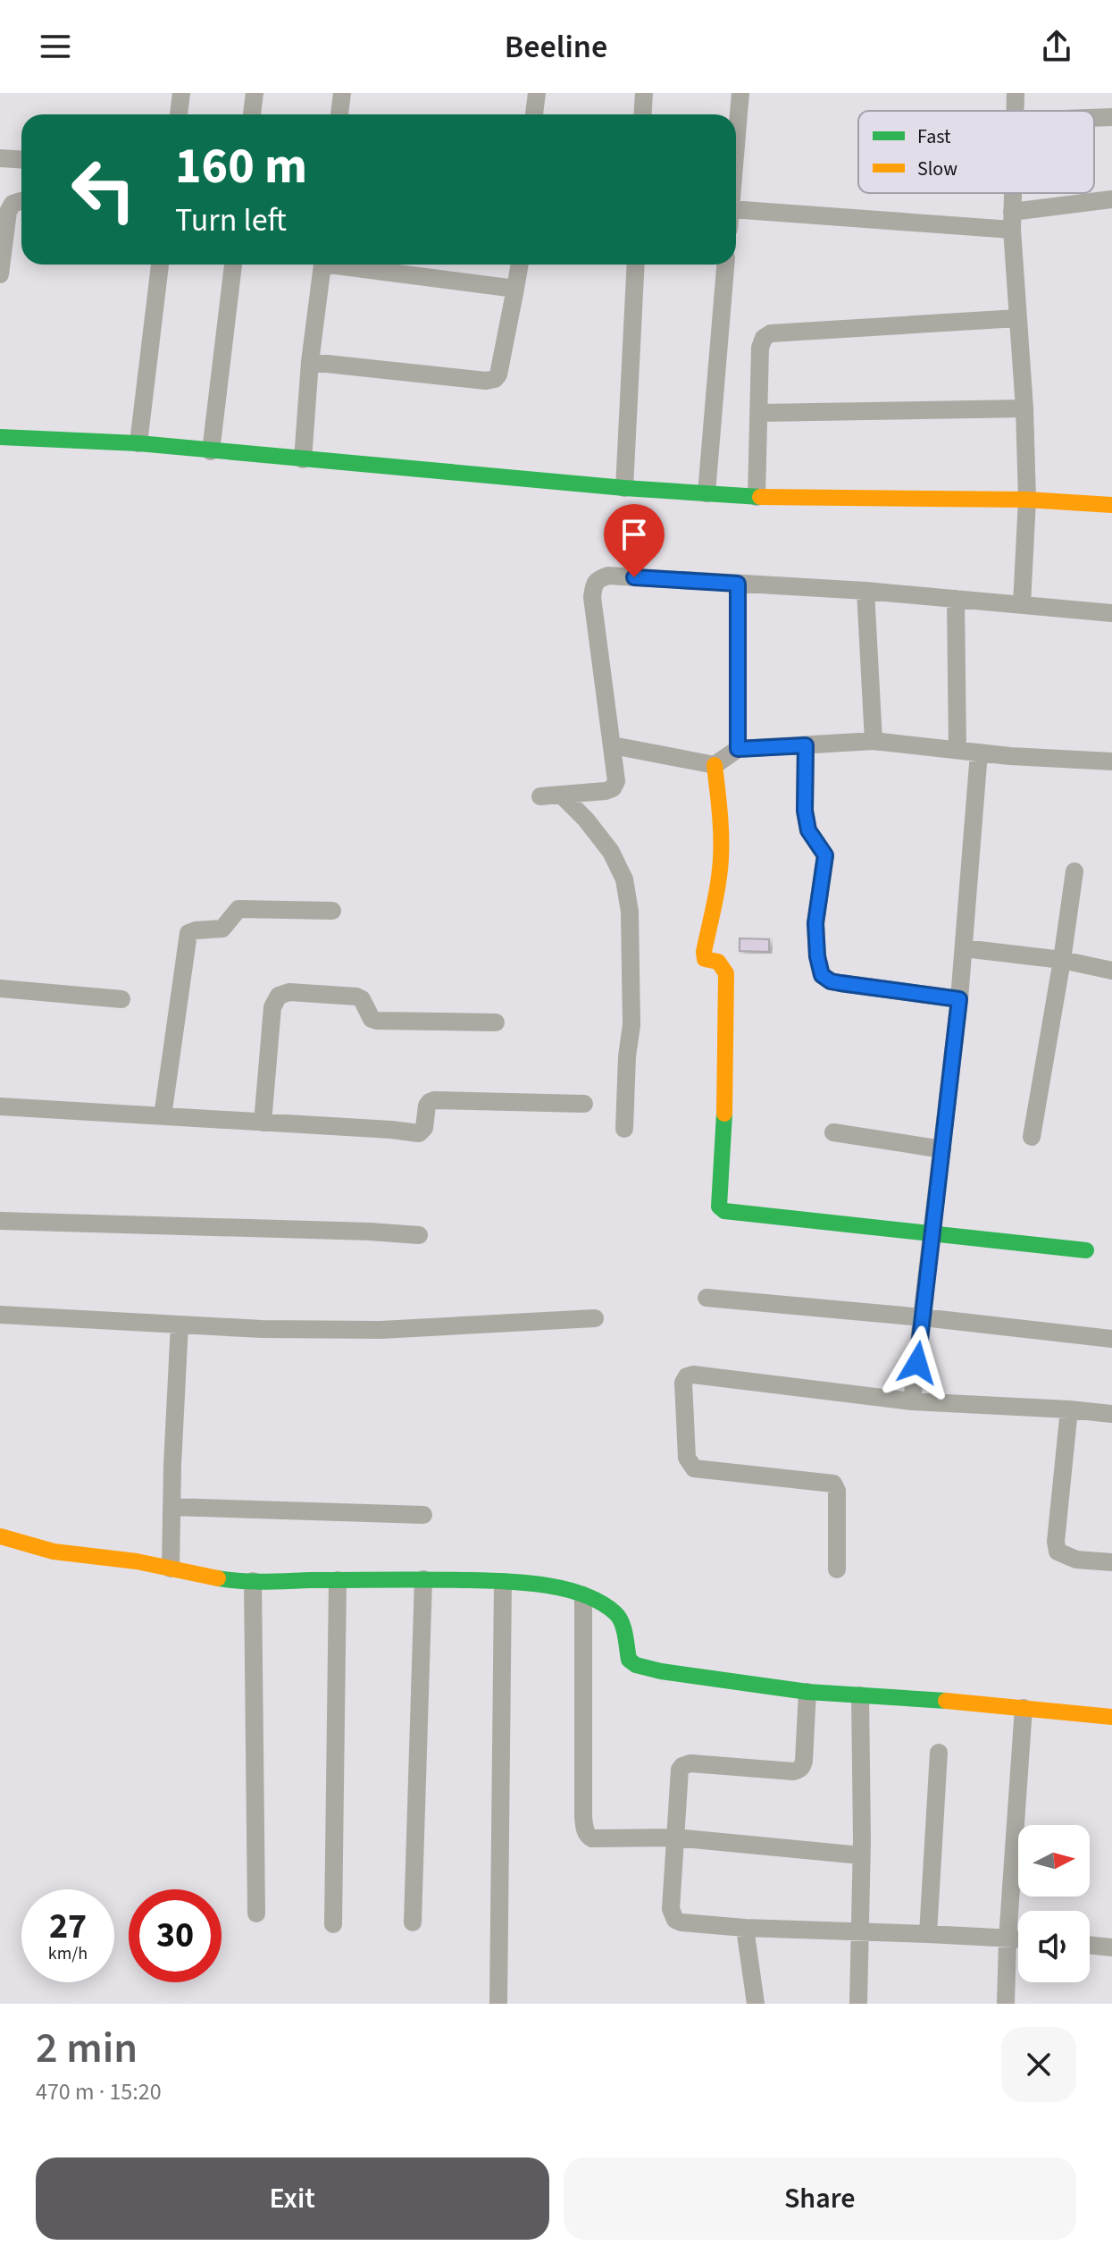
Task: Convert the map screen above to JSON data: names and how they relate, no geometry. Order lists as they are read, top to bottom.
{
  "legend": ["Fast", "Slow"],
  "north": "right",
  "page": {
    "header": "Beeline",
    "turn": ["160 m", "Turn left"],
    "speed": "27 km/h",
    "limit": "30",
    "heading": ["2 min", "470 m · 15:20"],
    "buttons": ["Exit", "Share"]
  }
}
